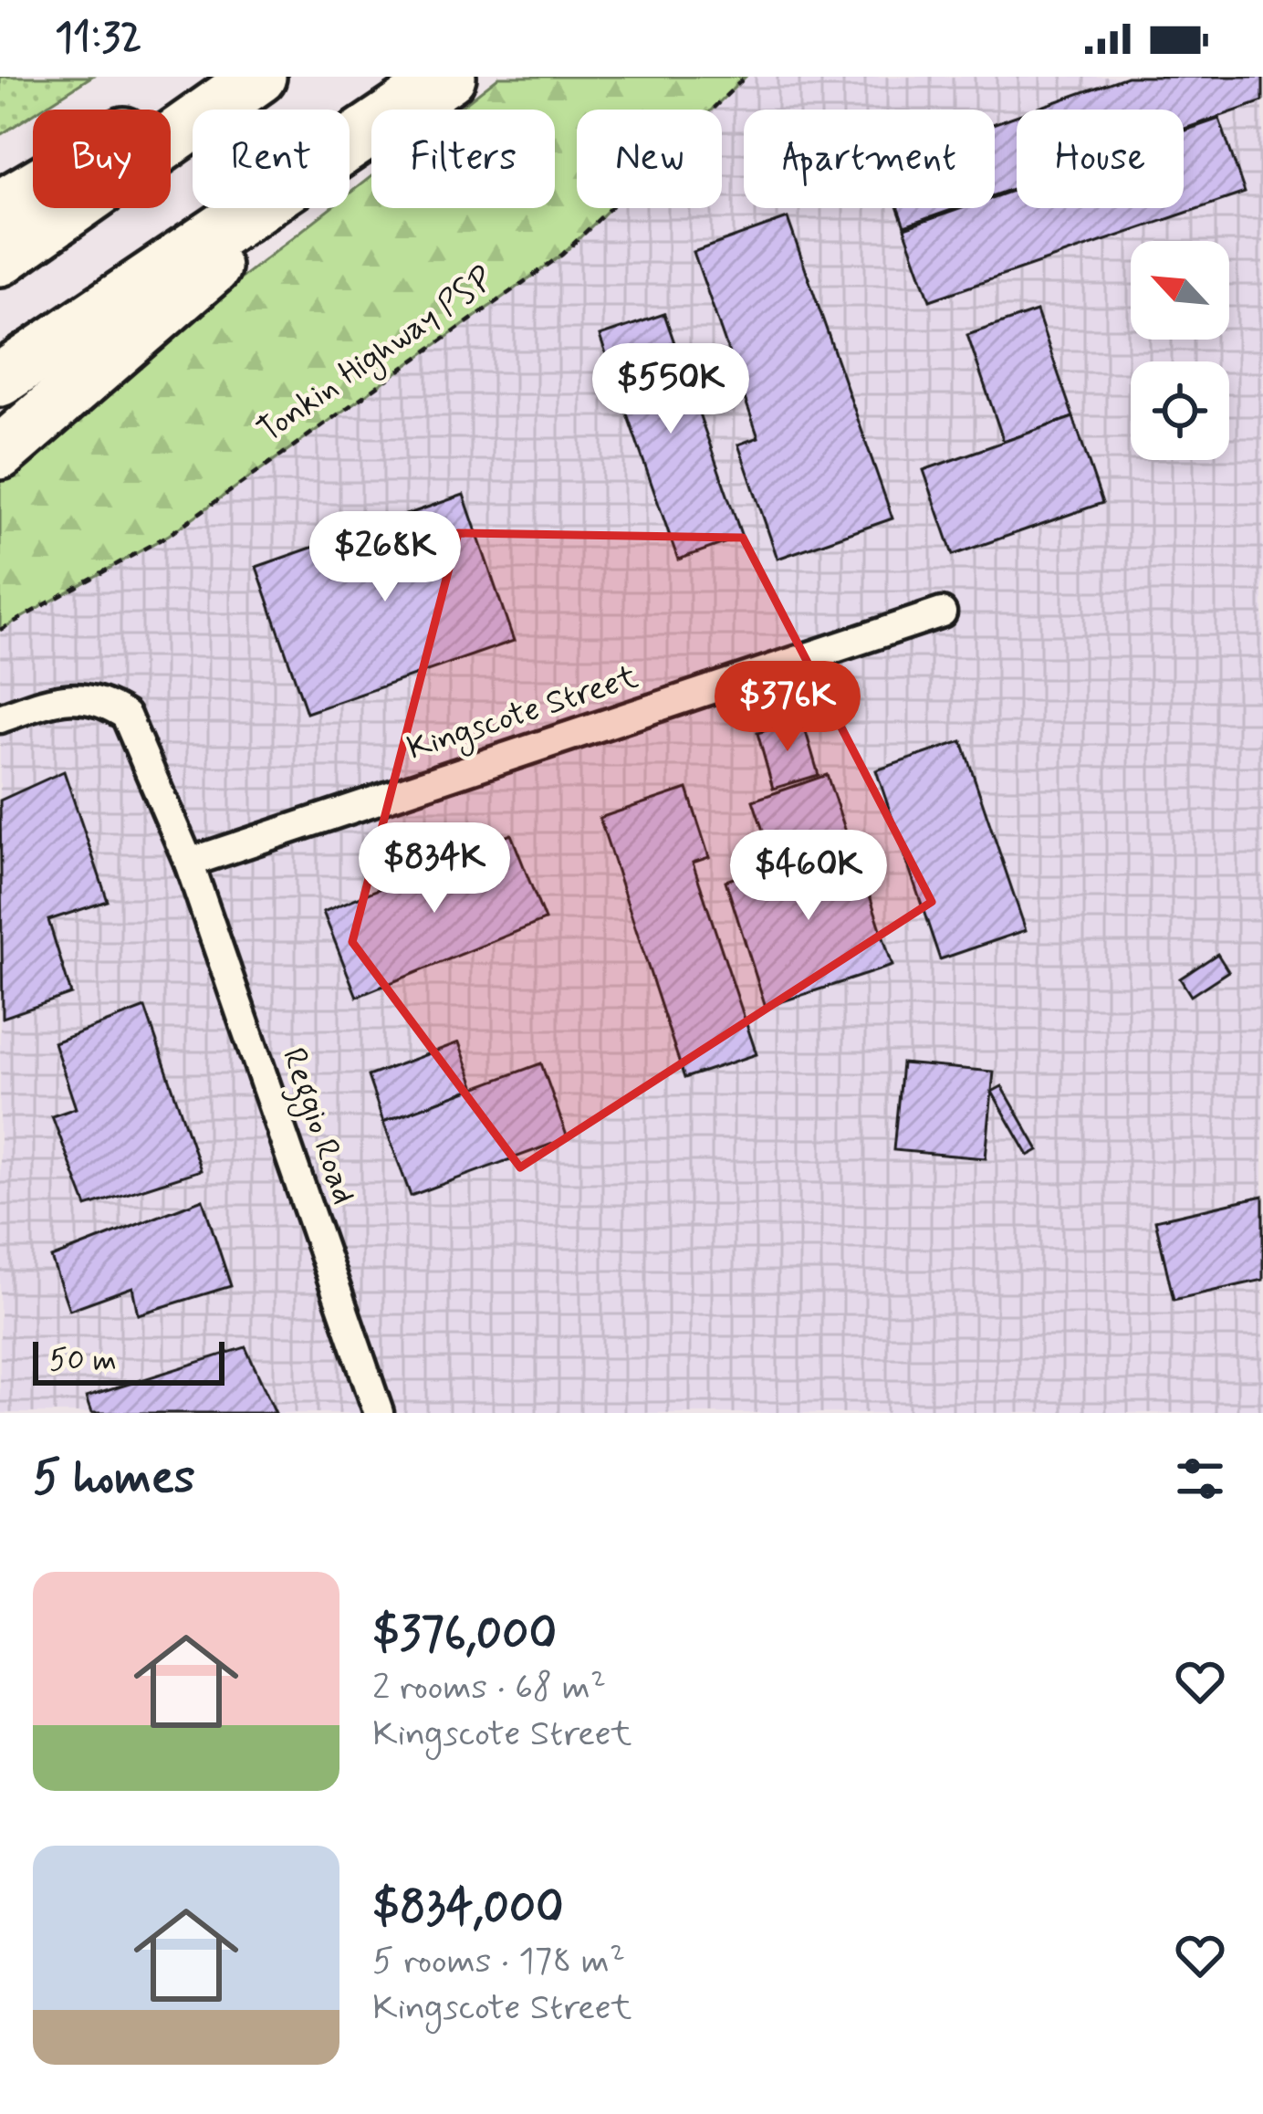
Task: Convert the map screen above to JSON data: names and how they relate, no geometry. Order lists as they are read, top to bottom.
{
  "streets": {
    "street": ["Kingscote Street", "Reggio Road"],
    "path": ["Tonkin Highway PSP"]
  },
  "crossings": [
    ["Kingscote Street", "Reggio Road"]
  ],
  "scale_bar": "50 m",
  "north": "top left",
  "page": {
    "status": "11:32",
    "chip": [
      "Buy",
      "Rent",
      "Filters",
      "New",
      "Apartment",
      "House"
    ],
    "price": [
      "$550K",
      "$268K",
      "$376K",
      "$834K",
      "$460K"
    ],
    "scale": "50 m",
    "heading": "5 homes",
    "list": [
      {
        "name": "$376,000",
        "note": "2 rooms · 68 m² · Kingscote Street"
      },
      {
        "name": "$834,000",
        "note": "5 rooms · 178 m² · Kingscote Street"
      }
    ]
  }
}
